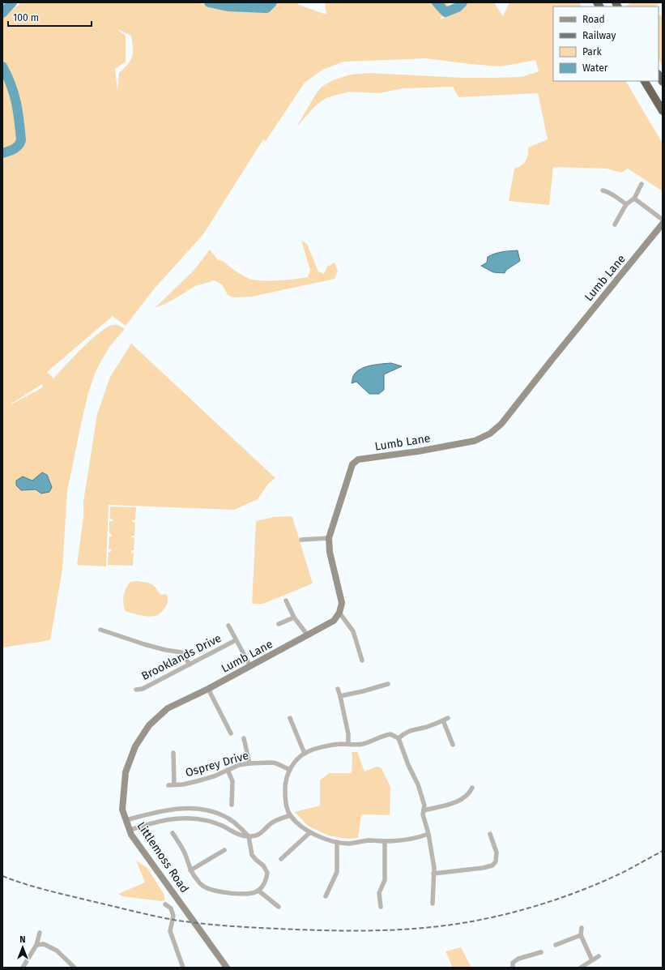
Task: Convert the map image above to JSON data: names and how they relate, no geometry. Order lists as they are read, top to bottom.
{
  "streets": {
    "street": [
      "Lumb Lane",
      "Brooklands Drive",
      "Osprey Drive",
      "Littlemoss Road"
    ]
  },
  "crossings": [
    ["Lumb Lane", "Littlemoss Road"]
  ],
  "legend": [
    "Road",
    "Railway",
    "Park",
    "Water"
  ],
  "scale_bar": "100 m",
  "north": "top"
}
